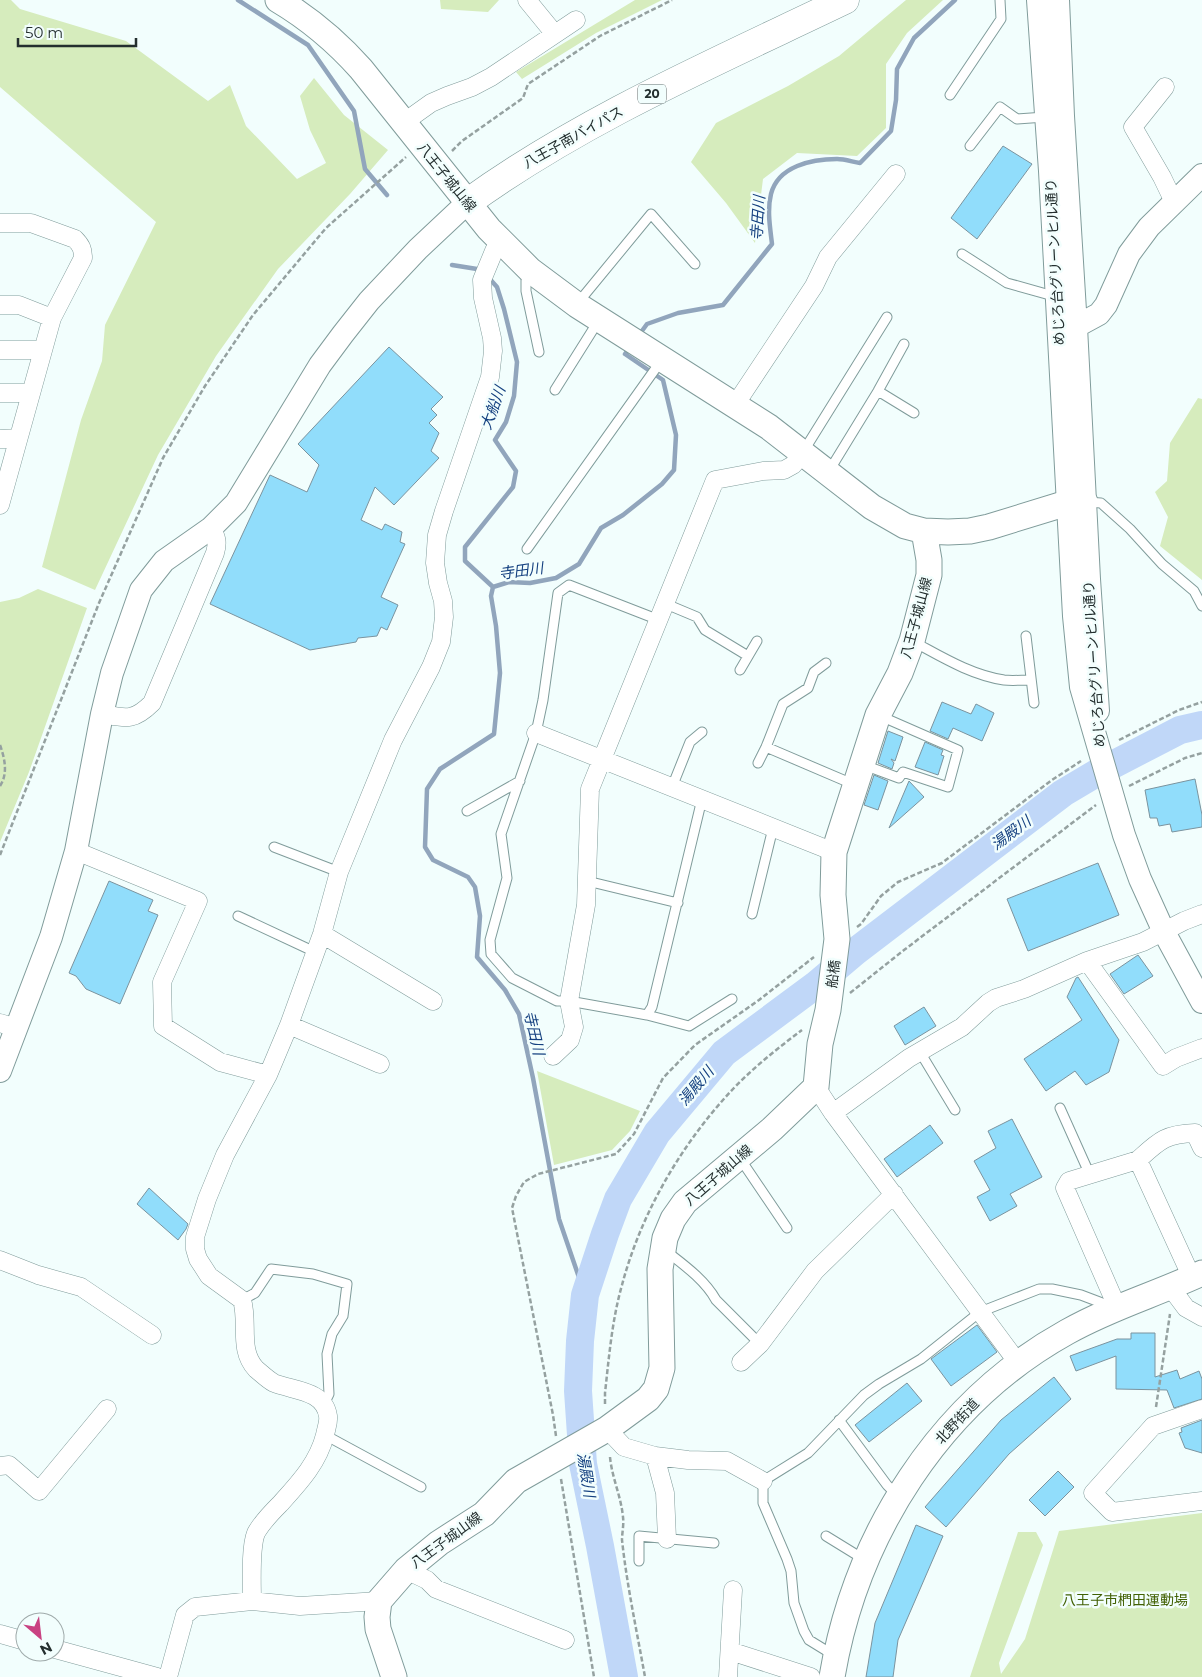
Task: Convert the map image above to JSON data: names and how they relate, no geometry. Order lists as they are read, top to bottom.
{
  "streets": {
    "highway": ["20", "八王子南バイパス"],
    "main road": ["八王子城山線", "船橋", "北野街道"],
    "street": ["めじろ台グリーンヒル通り"]
  },
  "crossings": [
    ["八王子南バイパス", "八王子城山線"],
    ["八王子城山線", "船橋"]
  ],
  "water": ["寺田川", "大船川", "湯殿川"],
  "parks": ["八王子市椚田運動場"],
  "scale_bar": "50 m",
  "north": "bottom right"
}
